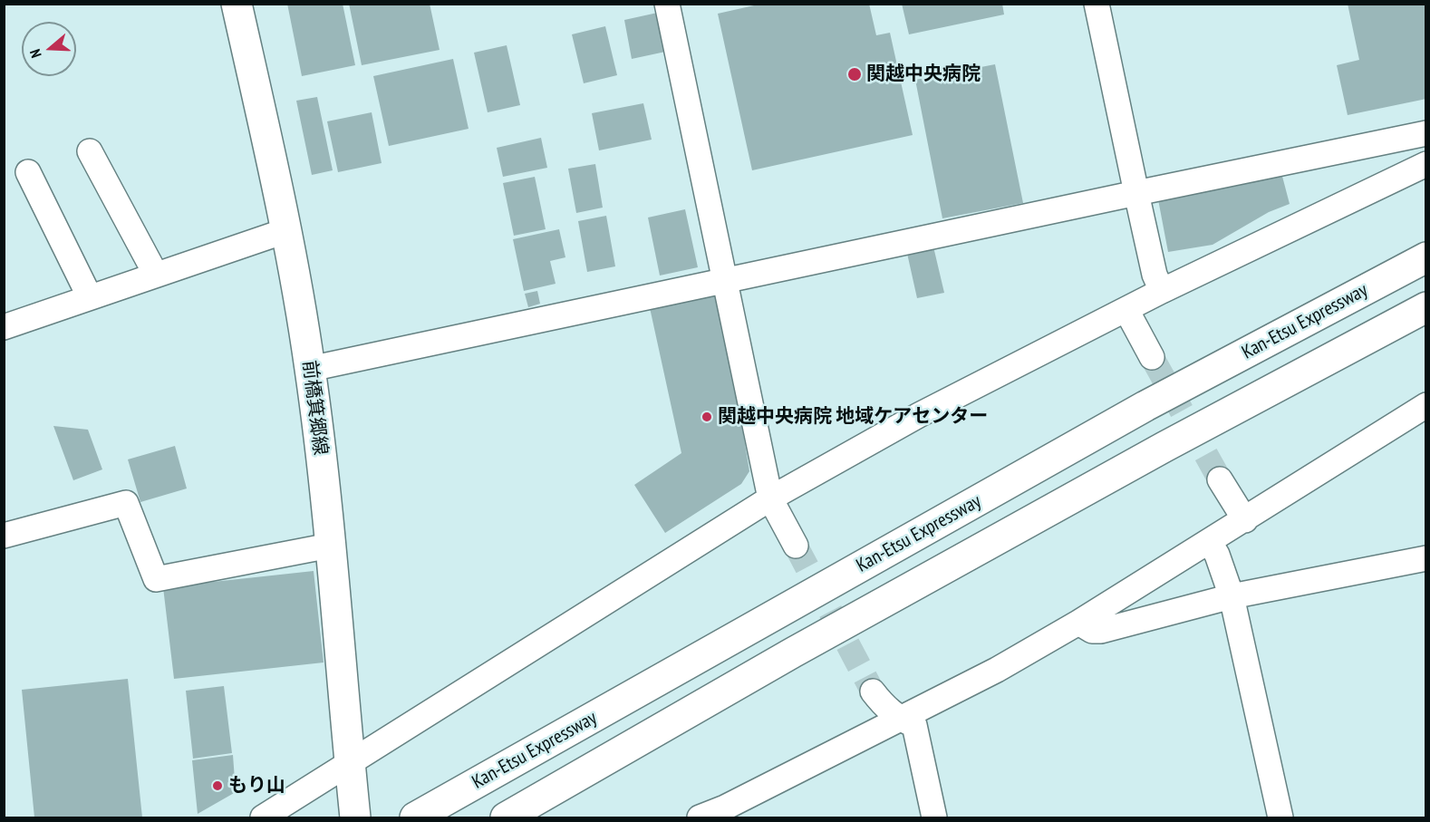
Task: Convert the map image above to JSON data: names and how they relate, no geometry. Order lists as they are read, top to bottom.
{
  "streets": {
    "main road": ["Kan-Etsu Expressway", "前橋箕郷線"]
  },
  "places": ["関越中央病院", "関越中央病院 地域ケアセンター", "もり山"],
  "north": "left"
}
